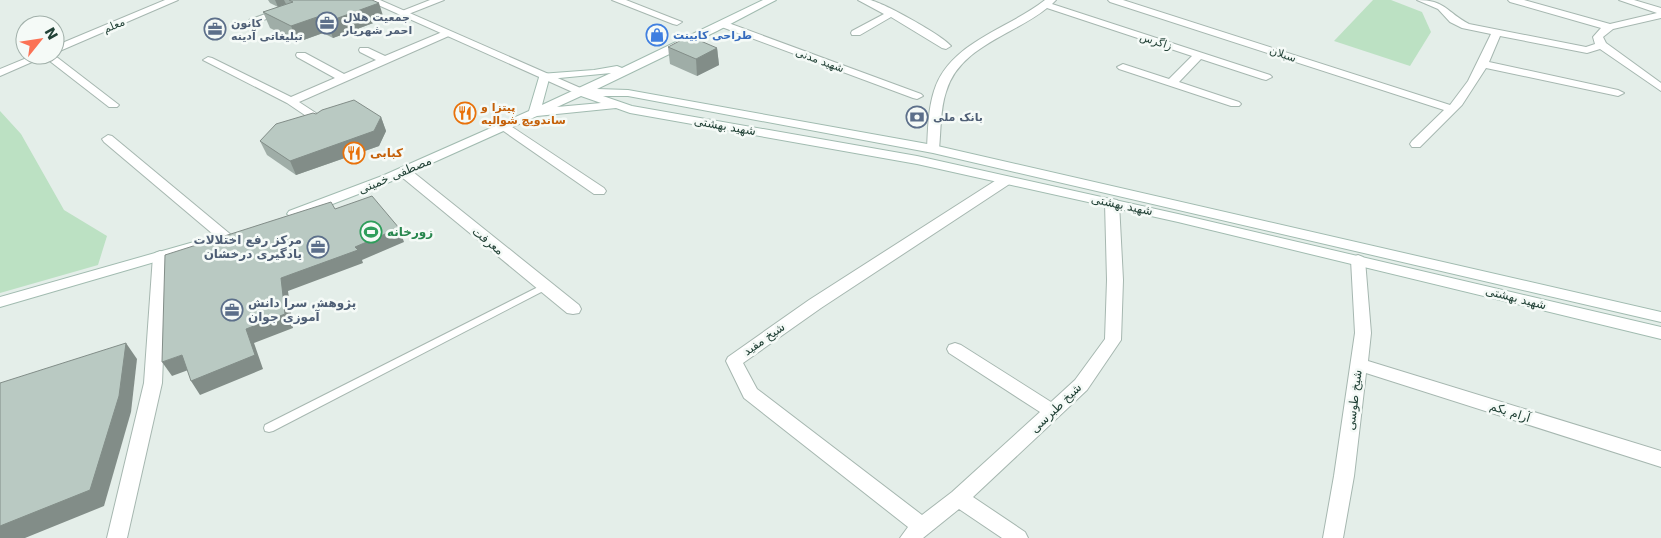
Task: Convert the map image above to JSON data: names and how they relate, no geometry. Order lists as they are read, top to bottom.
{
  "streets": {
    "street": [
      "معلم",
      "زاگرس",
      "سبلان",
      "شهید مدنی",
      "شهید بهشتی",
      "مصطفی خمینی",
      "معرفت",
      "شیخ مفید",
      "شیخ طوسی",
      "شیخ طبرسی",
      "آرام یکم"
    ]
  },
  "crossings": [
    ["شهید مدنی", "مصطفی خمینی"],
    ["شهید بهشتی", "مصطفی خمینی"],
    ["شهید بهشتی", "شیخ مفید"],
    ["شهید بهشتی", "شیخ طوسی"],
    ["شهید بهشتی", "شیخ طبرسی"],
    ["مصطفی خمینی", "معرفت"],
    ["شیخ مفید", "شیخ طبرسی"],
    ["شیخ طوسی", "آرام یکم"]
  ],
  "places": {
    "office": [
      "جمعیت هلال احمر شهریار",
      "کانون تبلیغاتی آدینه",
      "مرکز رفع اختلالات یادگیری درخشان",
      "پژوهش سرا دانش آموزی جوان"
    ],
    "shop": ["طراحی کابینت"],
    "restaurant": ["پیتزا و ساندویچ شوالیه", "کبابی"],
    "bank": ["بانک ملی"],
    "sports": ["زورخانه"]
  },
  "north": "top right"
}
